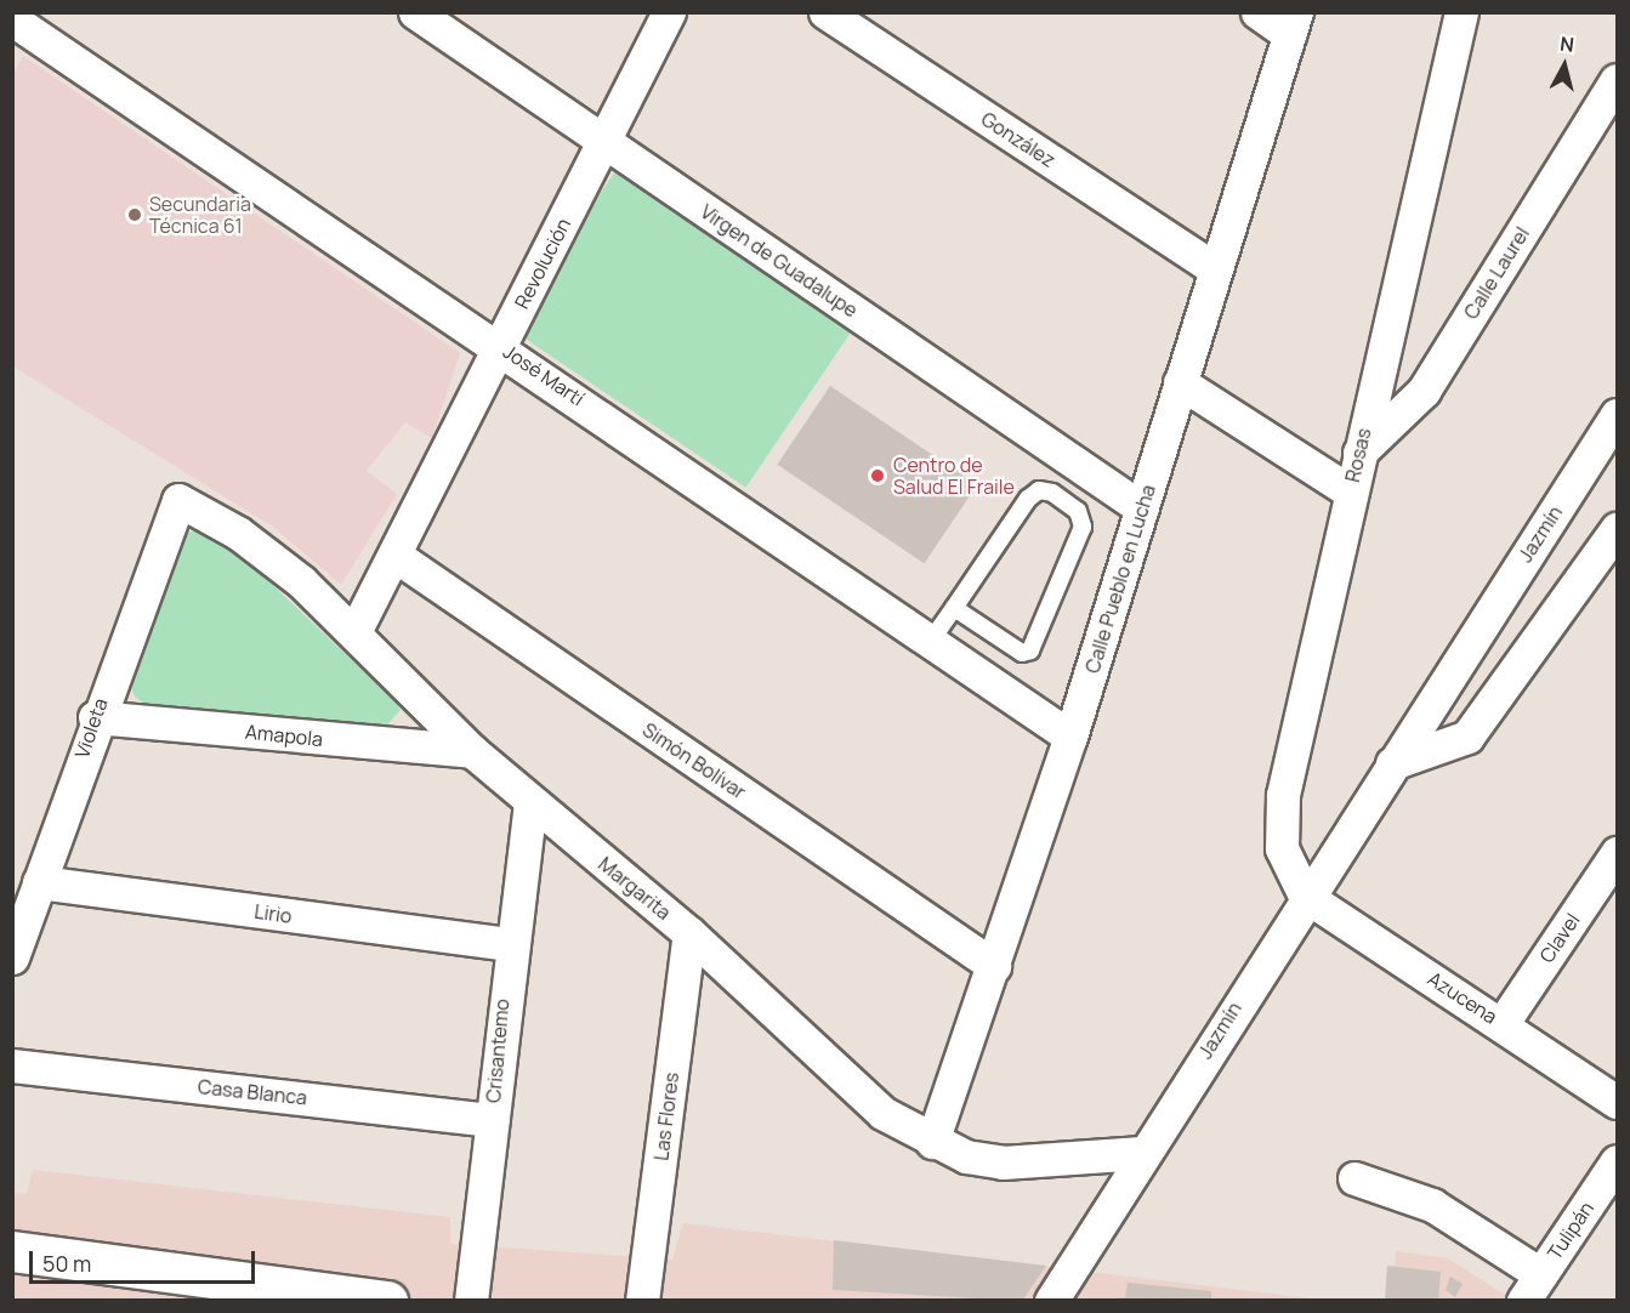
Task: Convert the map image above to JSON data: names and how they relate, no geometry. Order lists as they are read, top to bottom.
{
  "streets": {
    "street": [
      "González",
      "Virgen de Guadalupe",
      "Revolución",
      "Calle Laurel",
      "José Martí",
      "Rosas",
      "Jazmín",
      "Calle Pueblo en Lucha",
      "Violeta",
      "Amapola",
      "Simón Bolívar",
      "Margarita",
      "Lirio",
      "Clavel",
      "Azucena",
      "Crisantemo",
      "Casa Blanca",
      "Las Flores",
      "Tulipán"
    ]
  },
  "crossings": [
    ["González", "Calle Pueblo en Lucha"],
    ["Virgen de Guadalupe", "Revolución"],
    ["Virgen de Guadalupe", "Calle Pueblo en Lucha"],
    ["Revolución", "José Martí"],
    ["Revolución", "Simón Bolívar"],
    ["Revolución", "Margarita"],
    ["Calle Laurel", "Rosas"],
    ["José Martí", "Calle Pueblo en Lucha"],
    ["Rosas", "Jazmín"],
    ["Rosas", "Azucena"],
    ["Jazmín", "Margarita"],
    ["Jazmín", "Azucena"],
    ["Calle Pueblo en Lucha", "Simón Bolívar"],
    ["Calle Pueblo en Lucha", "Margarita"],
    ["Violeta", "Amapola"],
    ["Violeta", "Margarita"],
    ["Violeta", "Lirio"],
    ["Amapola", "Margarita"],
    ["Margarita", "Crisantemo"],
    ["Margarita", "Las Flores"],
    ["Lirio", "Crisantemo"],
    ["Clavel", "Azucena"],
    ["Crisantemo", "Casa Blanca"]
  ],
  "places": ["Secundaria Técnica 61", "Centro de Salud El Fraile"],
  "scale_bar": "50 m",
  "north": "top"
}
